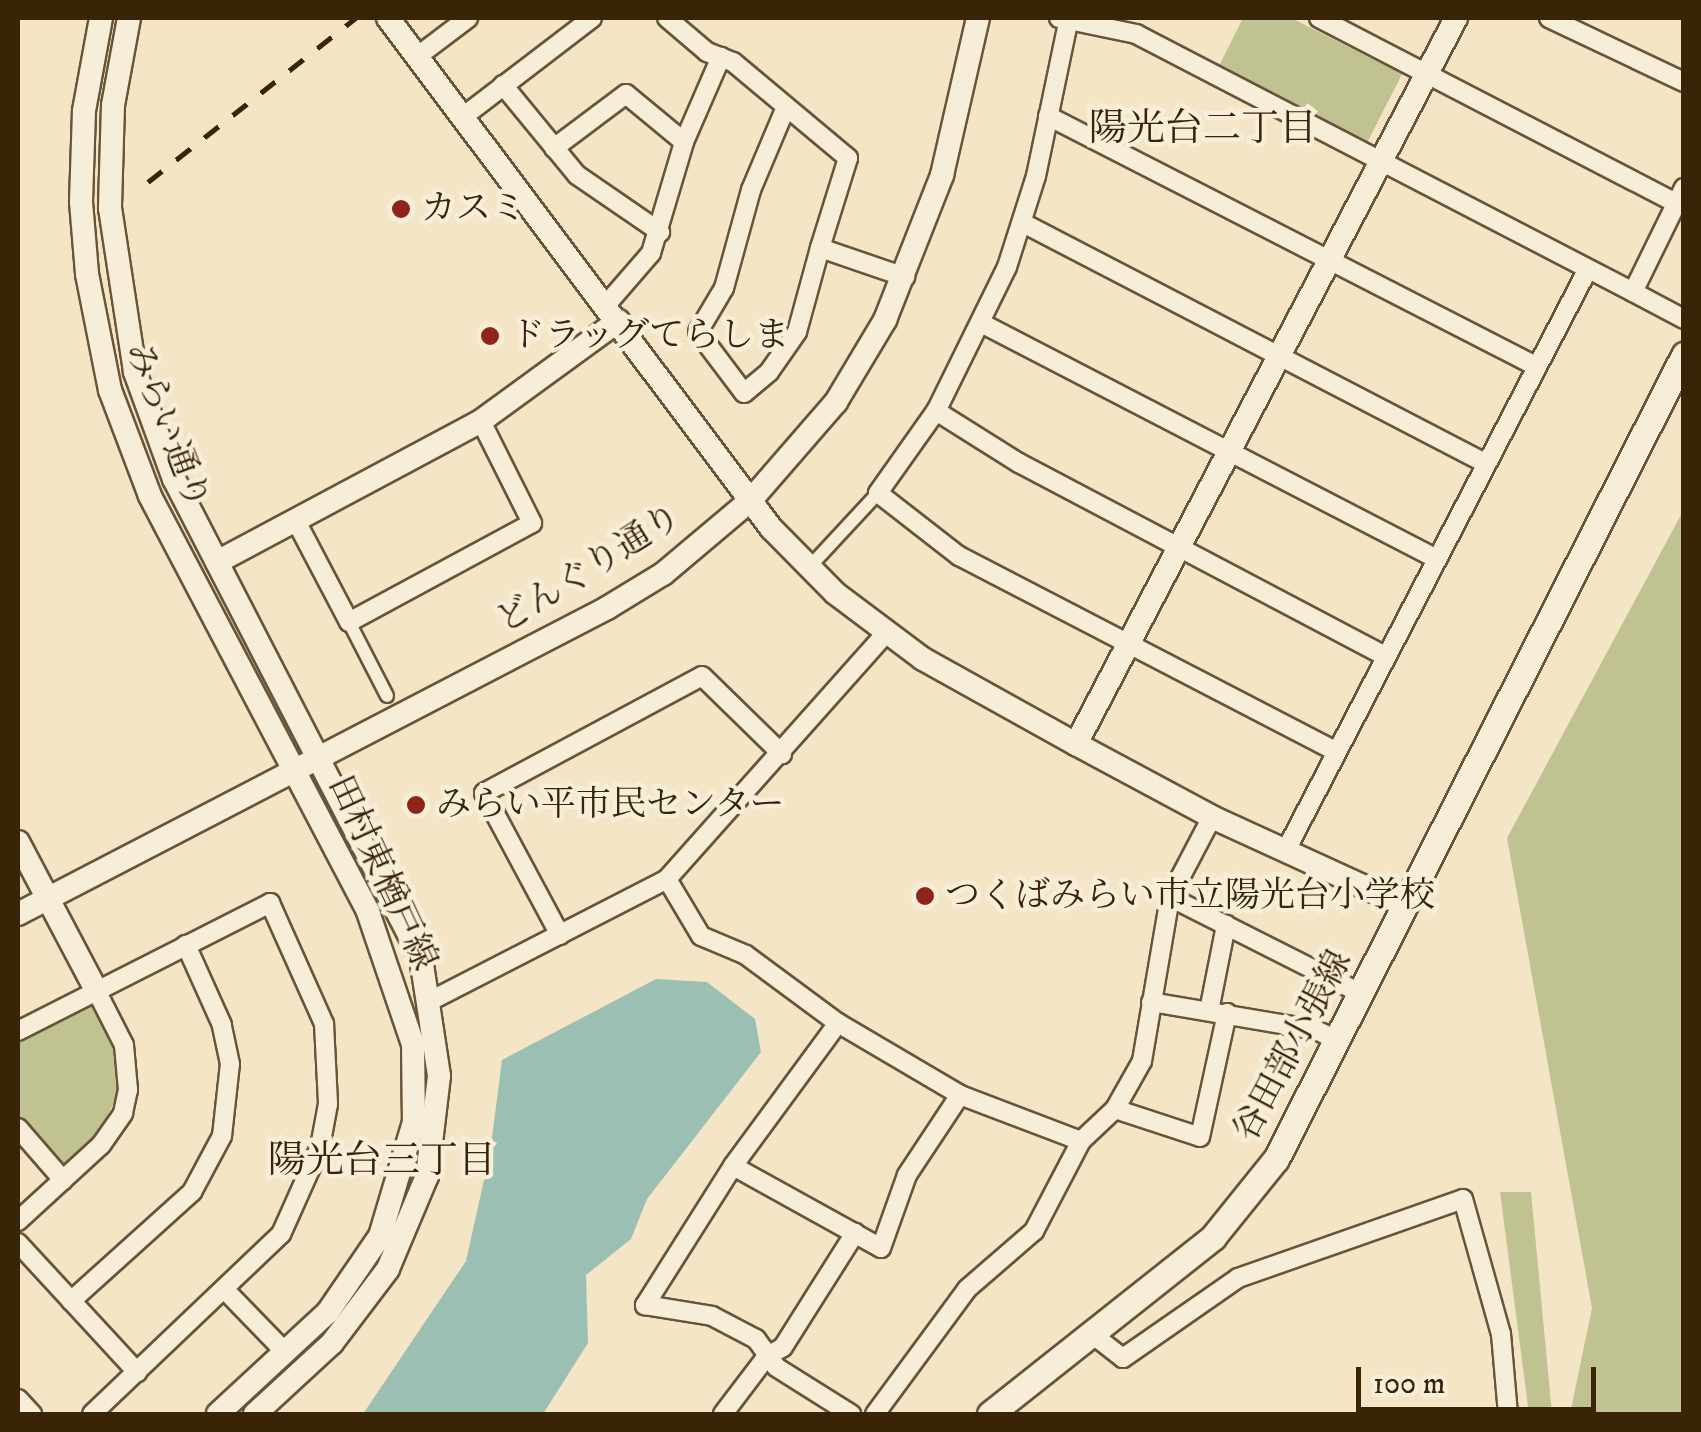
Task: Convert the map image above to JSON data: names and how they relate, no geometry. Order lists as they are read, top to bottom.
{
  "streets": {
    "main road": ["谷田部小張線"],
    "street": ["みらい通り", "どんぐり通り", "田村東楢戸線"]
  },
  "crossings": [
    ["みらい通り", "どんぐり通り"],
    ["みらい通り", "田村東楢戸線"],
    ["どんぐり通り", "田村東楢戸線"]
  ],
  "districts": ["陽光台二丁目", "陽光台三丁目"],
  "places": [
    "カスミ",
    "ドラッグてらしま",
    "みらい平市民センター",
    "つくばみらい市立陽光台小学校"
  ],
  "scale_bar": "100 m"
}
